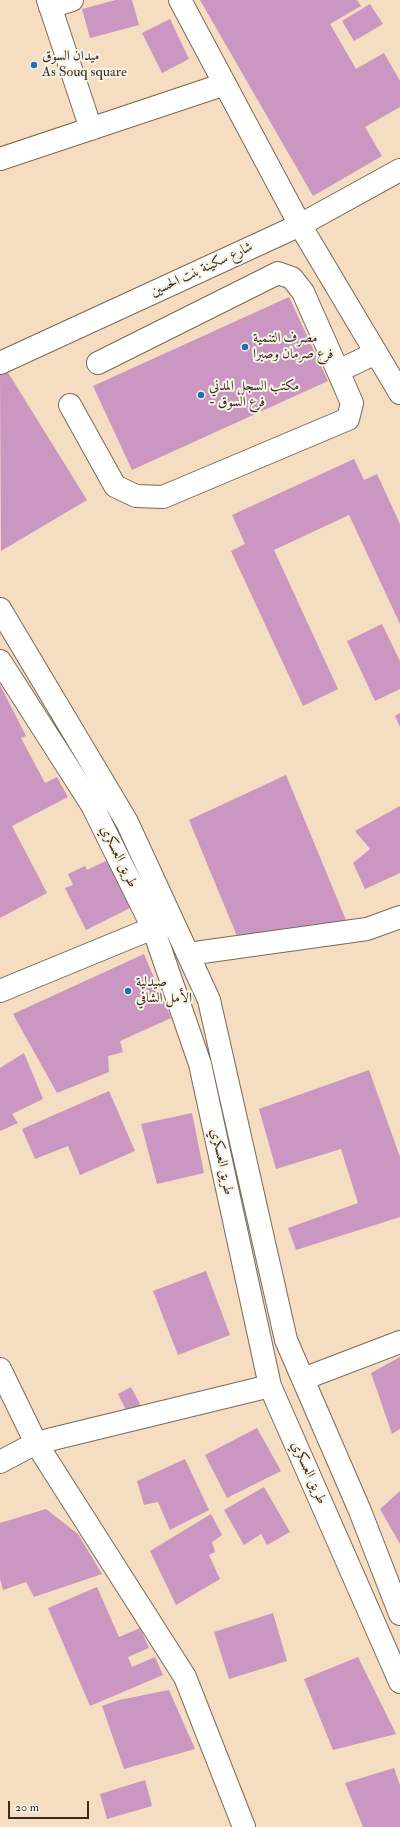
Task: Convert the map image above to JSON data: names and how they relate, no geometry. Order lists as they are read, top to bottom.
{
  "streets": {
    "street": ["شارع سكينة بنت الحسين", "طريق العسكري"]
  },
  "places": [
    "ميدان السوق As Souq square",
    "مصرف التنمية فرع صرمان وصبرا",
    "مكتب السجل المدني - فرع السوق",
    "صيدلية الأمل الشافي"
  ],
  "scale_bar": "20 m"
}
